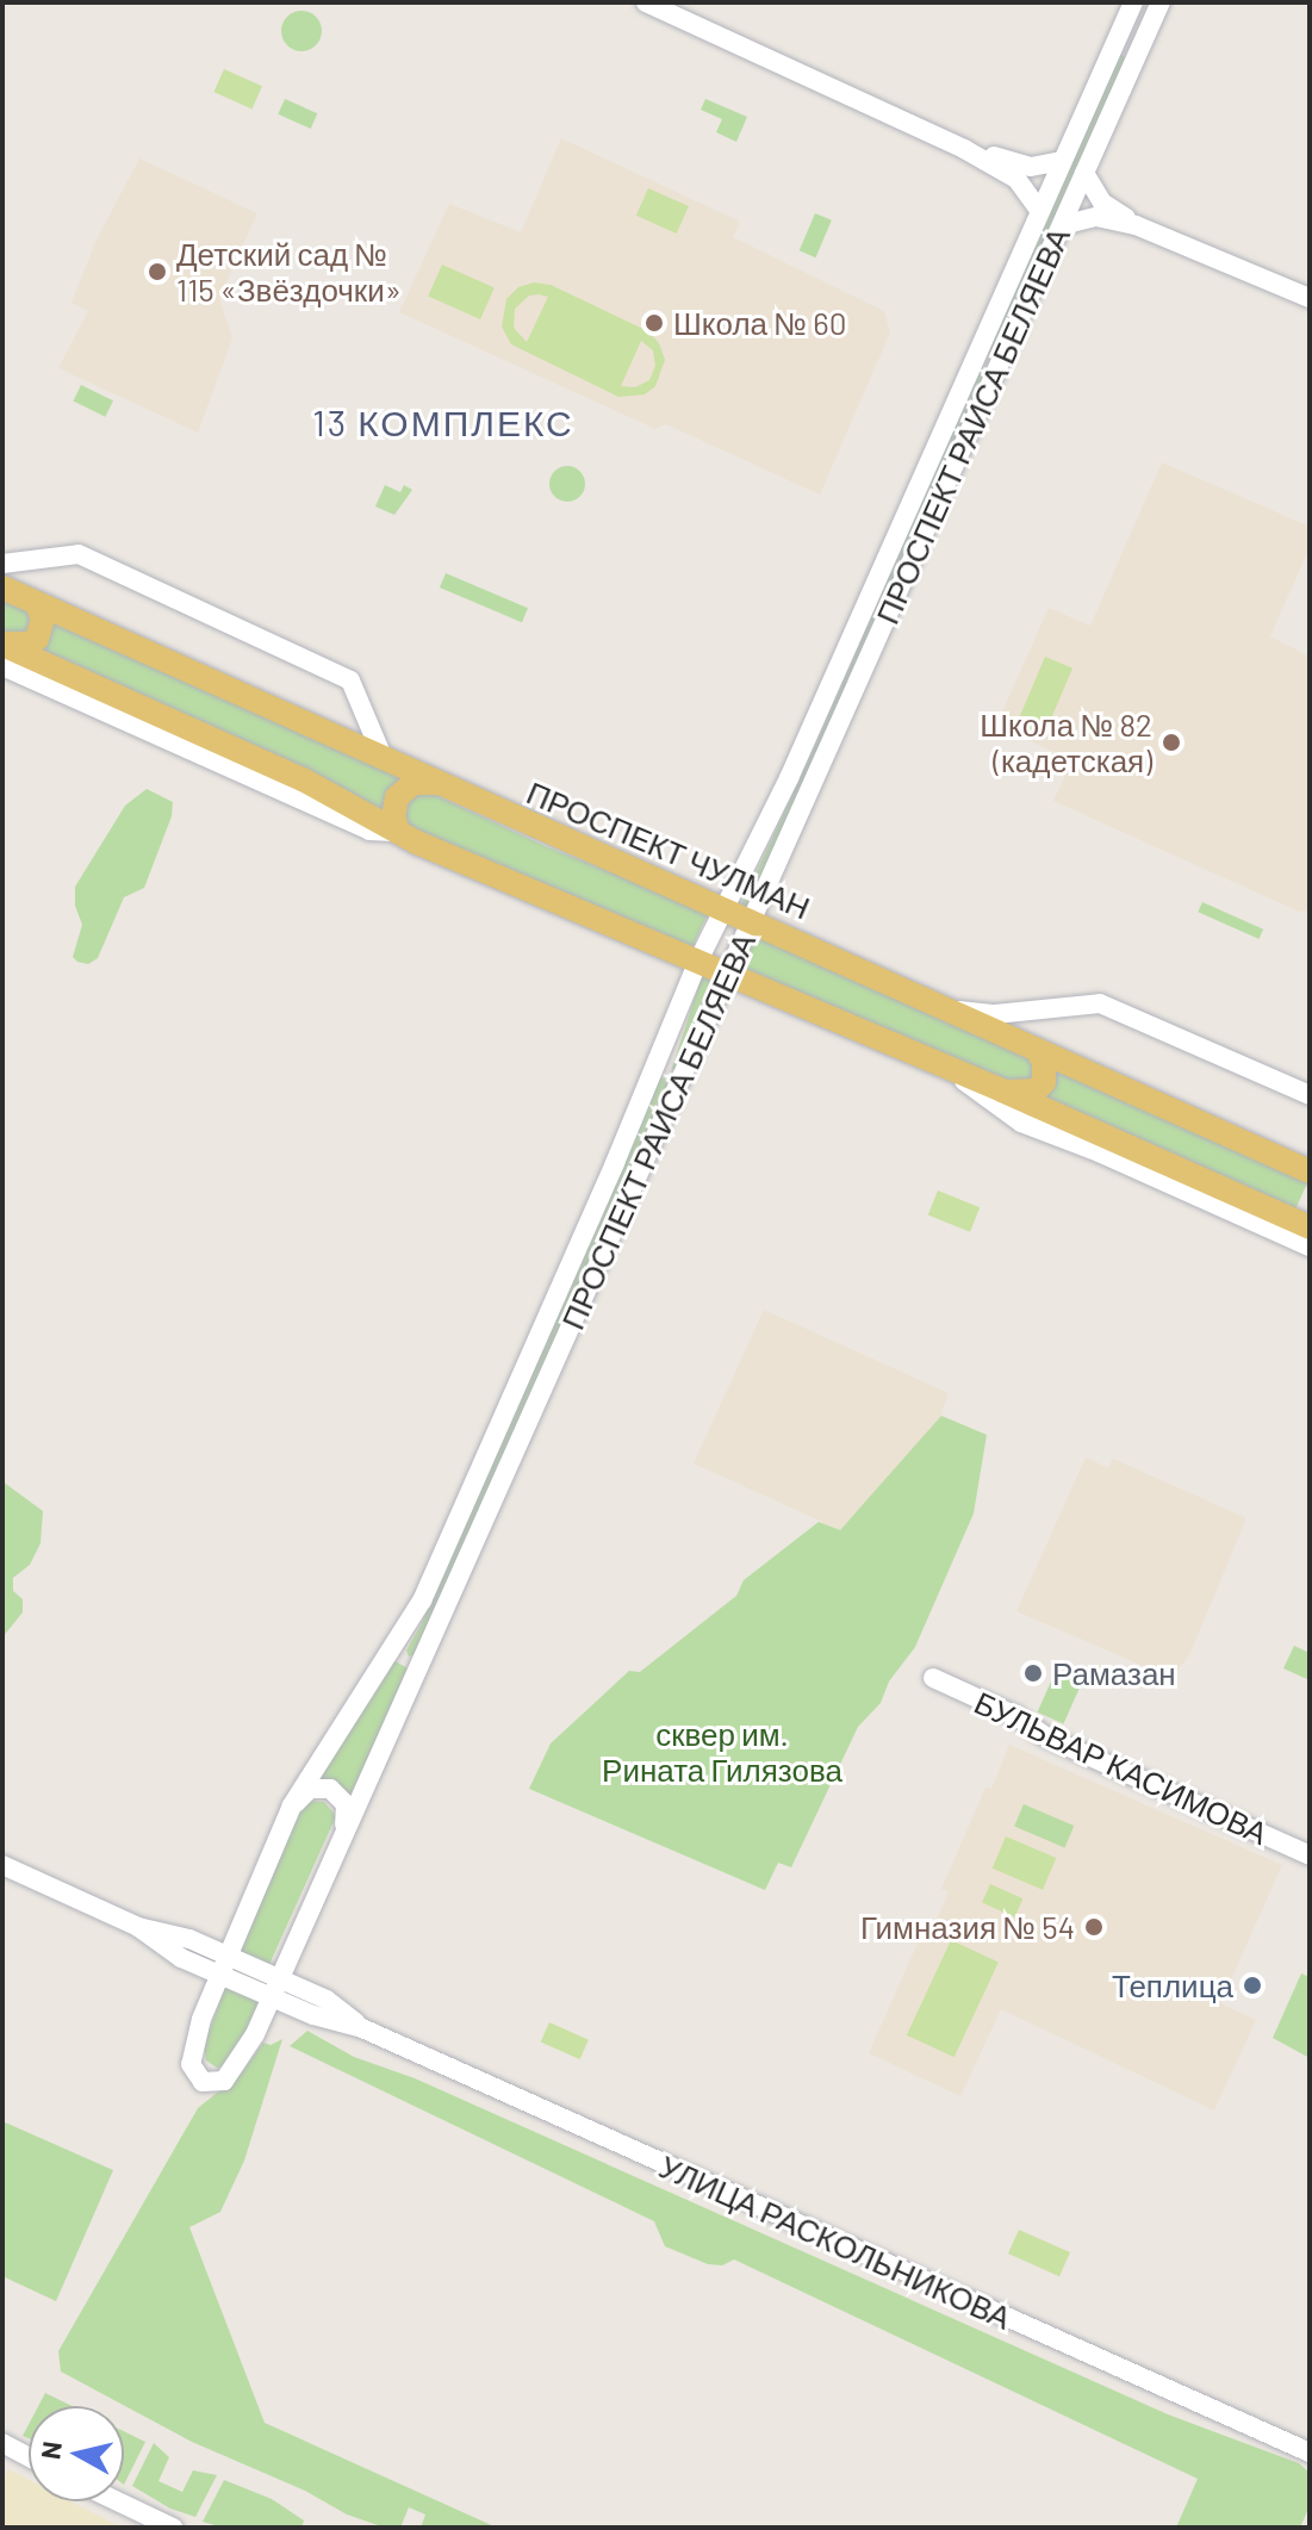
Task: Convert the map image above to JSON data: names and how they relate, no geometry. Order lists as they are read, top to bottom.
{
  "streets": {
    "main road": ["ПРОСПЕКТ ЧУЛМАН"],
    "street": ["ПРОСПЕКТ РАИСА БЕЛЯЕВА", "БУЛЬВАР КАСИМОВА", "УЛИЦА РАСКОЛЬНИКОВА"]
  },
  "crossings": [
    ["ПРОСПЕКТ РАИСА БЕЛЯЕВА", "ПРОСПЕКТ ЧУЛМАН"],
    ["ПРОСПЕКТ РАИСА БЕЛЯЕВА", "УЛИЦА РАСКОЛЬНИКОВА"]
  ],
  "districts": ["13 КОМПЛЕКС"],
  "parks": ["сквер им. Рината Гилязова"],
  "places": [
    "Детский сад № 115 «Звёздочки»",
    "Школа № 60",
    "Школа № 82 (кадетская)",
    "Рамазан",
    "Гимназия № 54",
    "Теплица"
  ],
  "north": "left"
}
